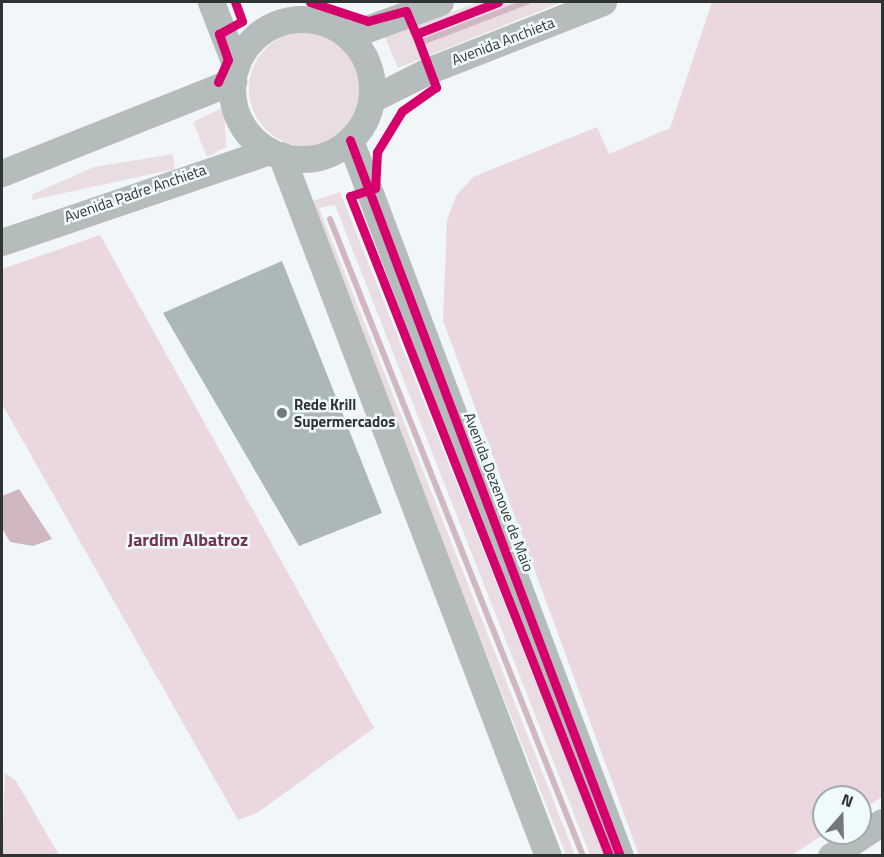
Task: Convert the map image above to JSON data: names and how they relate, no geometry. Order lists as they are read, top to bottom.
{
  "streets": {
    "street": ["Avenida Anchieta", "Avenida Padre Anchieta", "Avenida Dezenove de Maio"]
  },
  "crossings": [
    ["Avenida Anchieta", "Avenida Padre Anchieta"],
    ["Avenida Anchieta", "Avenida Dezenove de Maio"],
    ["Avenida Padre Anchieta", "Avenida Dezenove de Maio"]
  ],
  "districts": ["Jardim Albatroz"],
  "places": ["Rede Krill Supermercados"],
  "north": "top"
}
